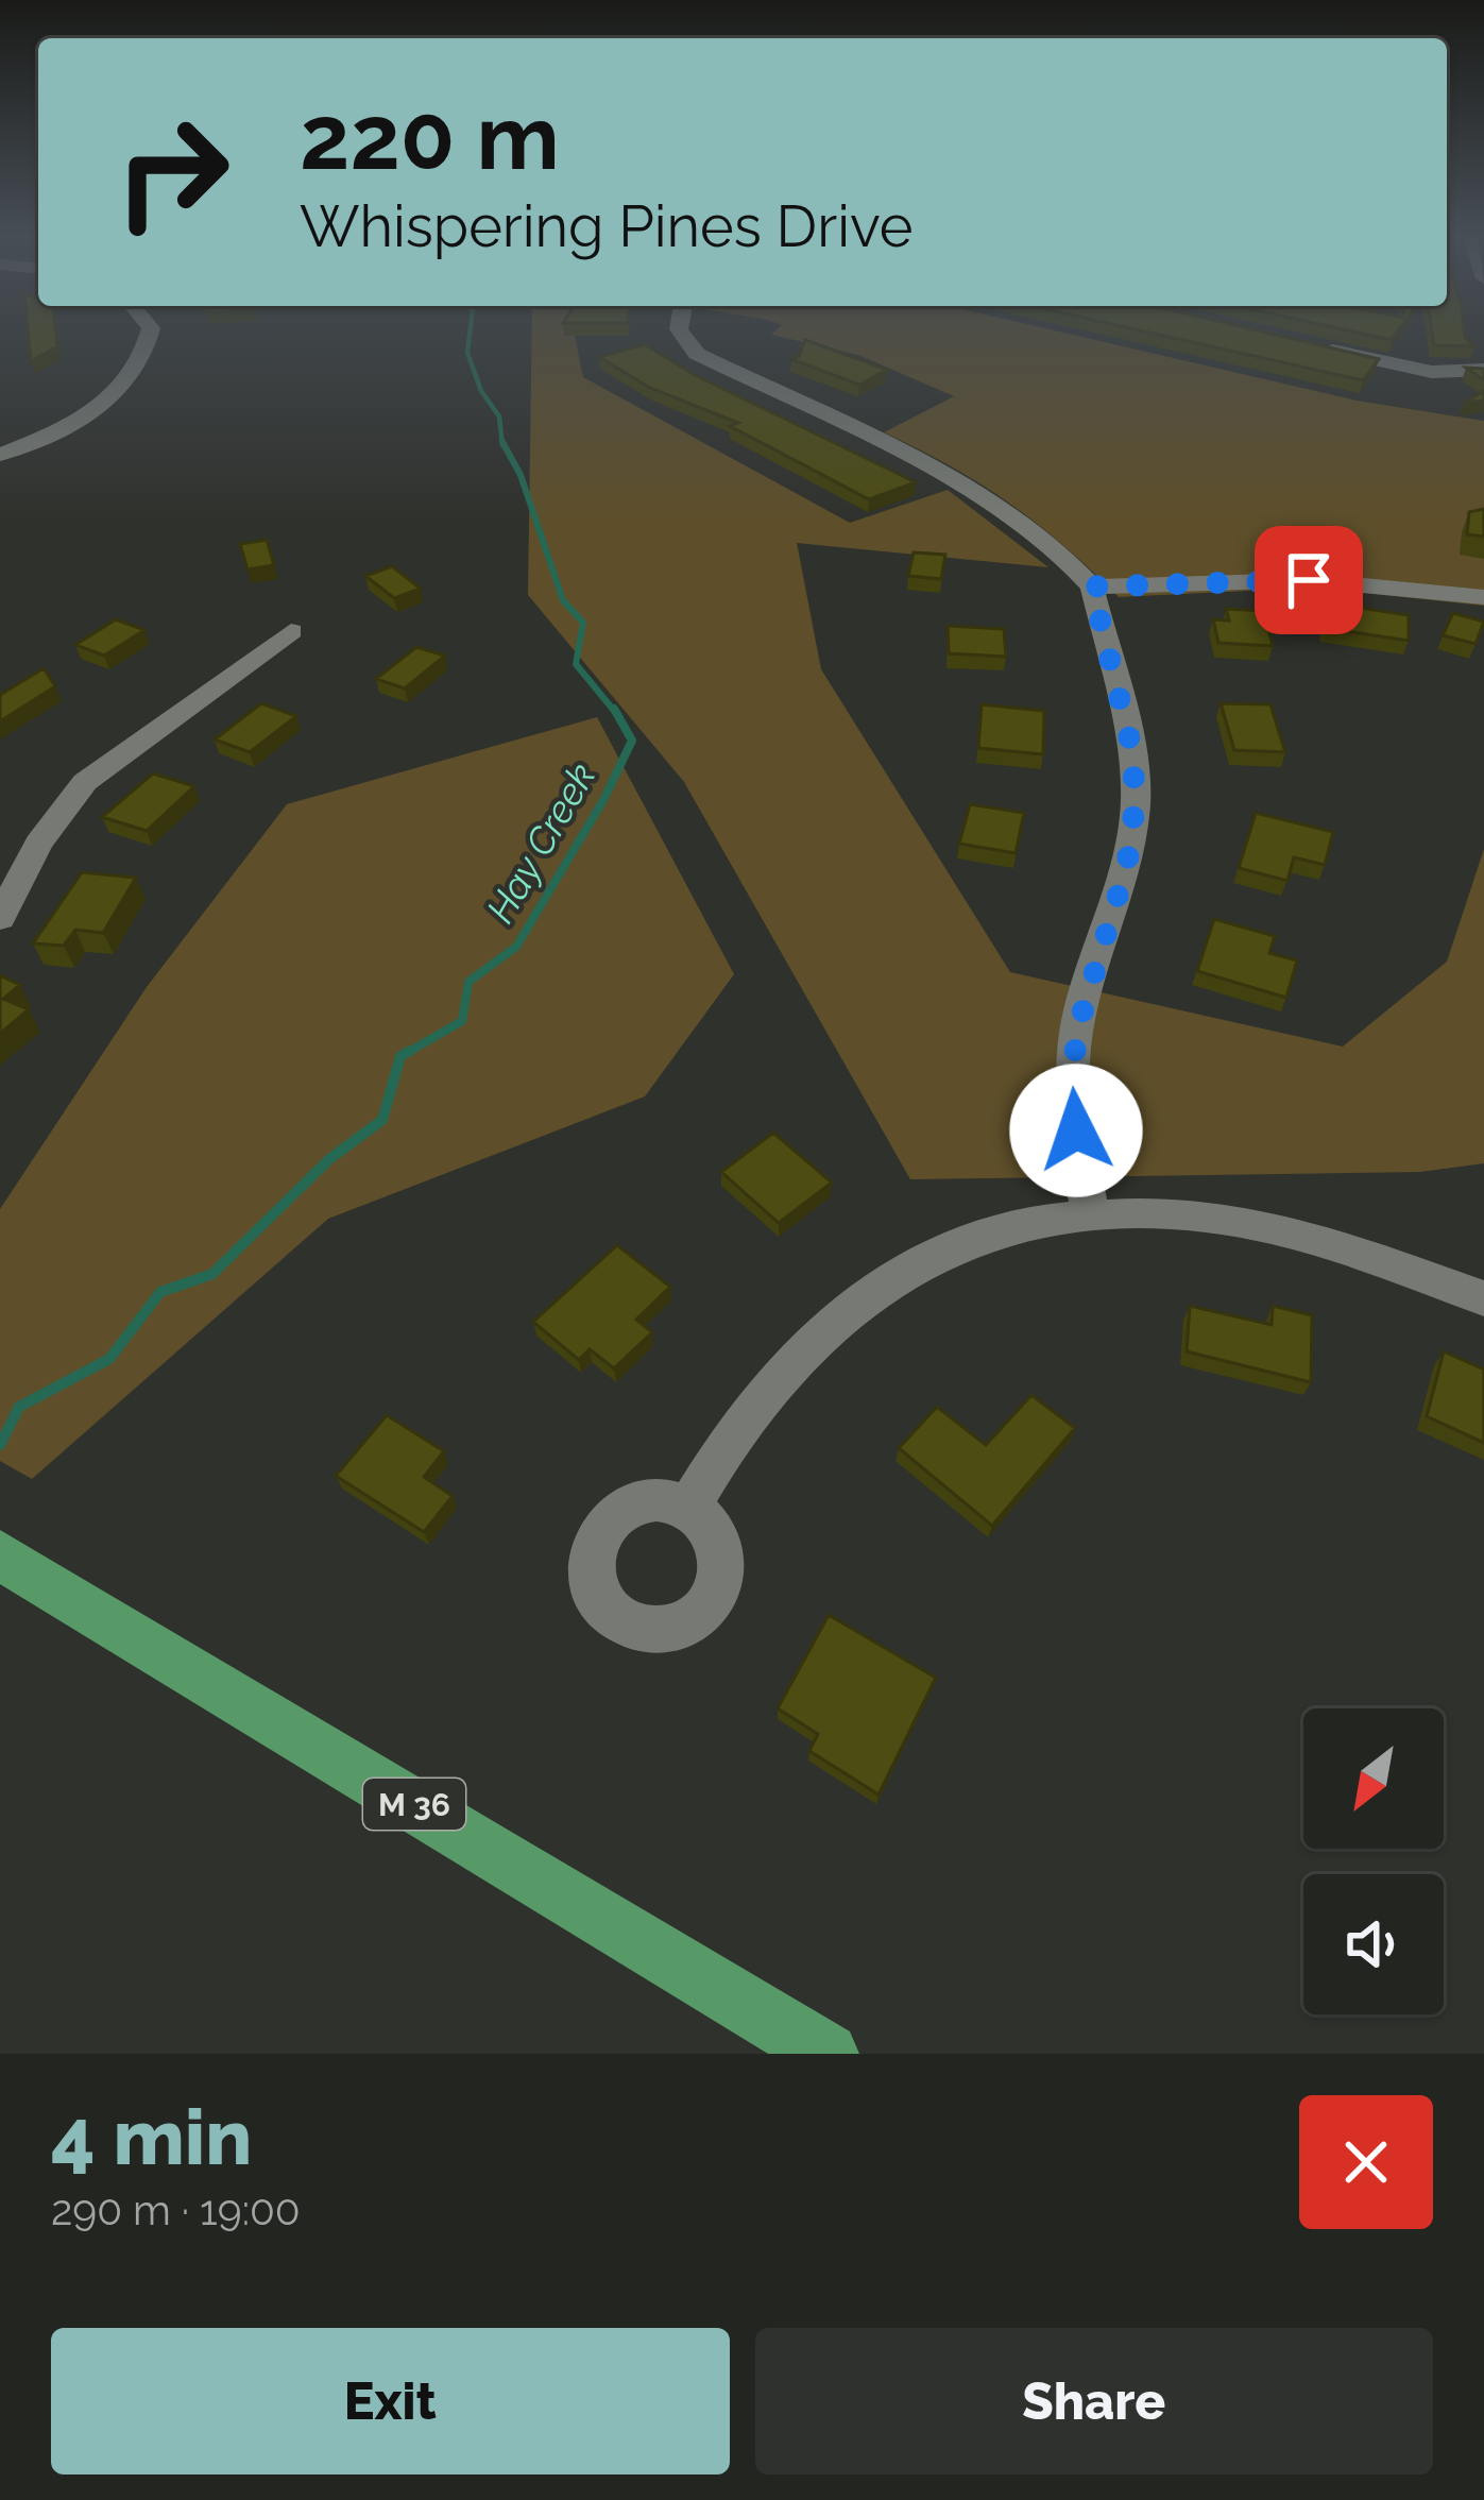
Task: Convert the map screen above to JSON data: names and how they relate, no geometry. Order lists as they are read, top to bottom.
{
  "streets": {
    "main road": ["M 36"]
  },
  "water": ["Hay Creek"],
  "north": "bottom left",
  "page": {
    "turn": ["220 m", "Whispering Pines Drive"],
    "heading": ["4 min", "290 m · 19:00"],
    "buttons": ["Exit", "Share"]
  }
}
